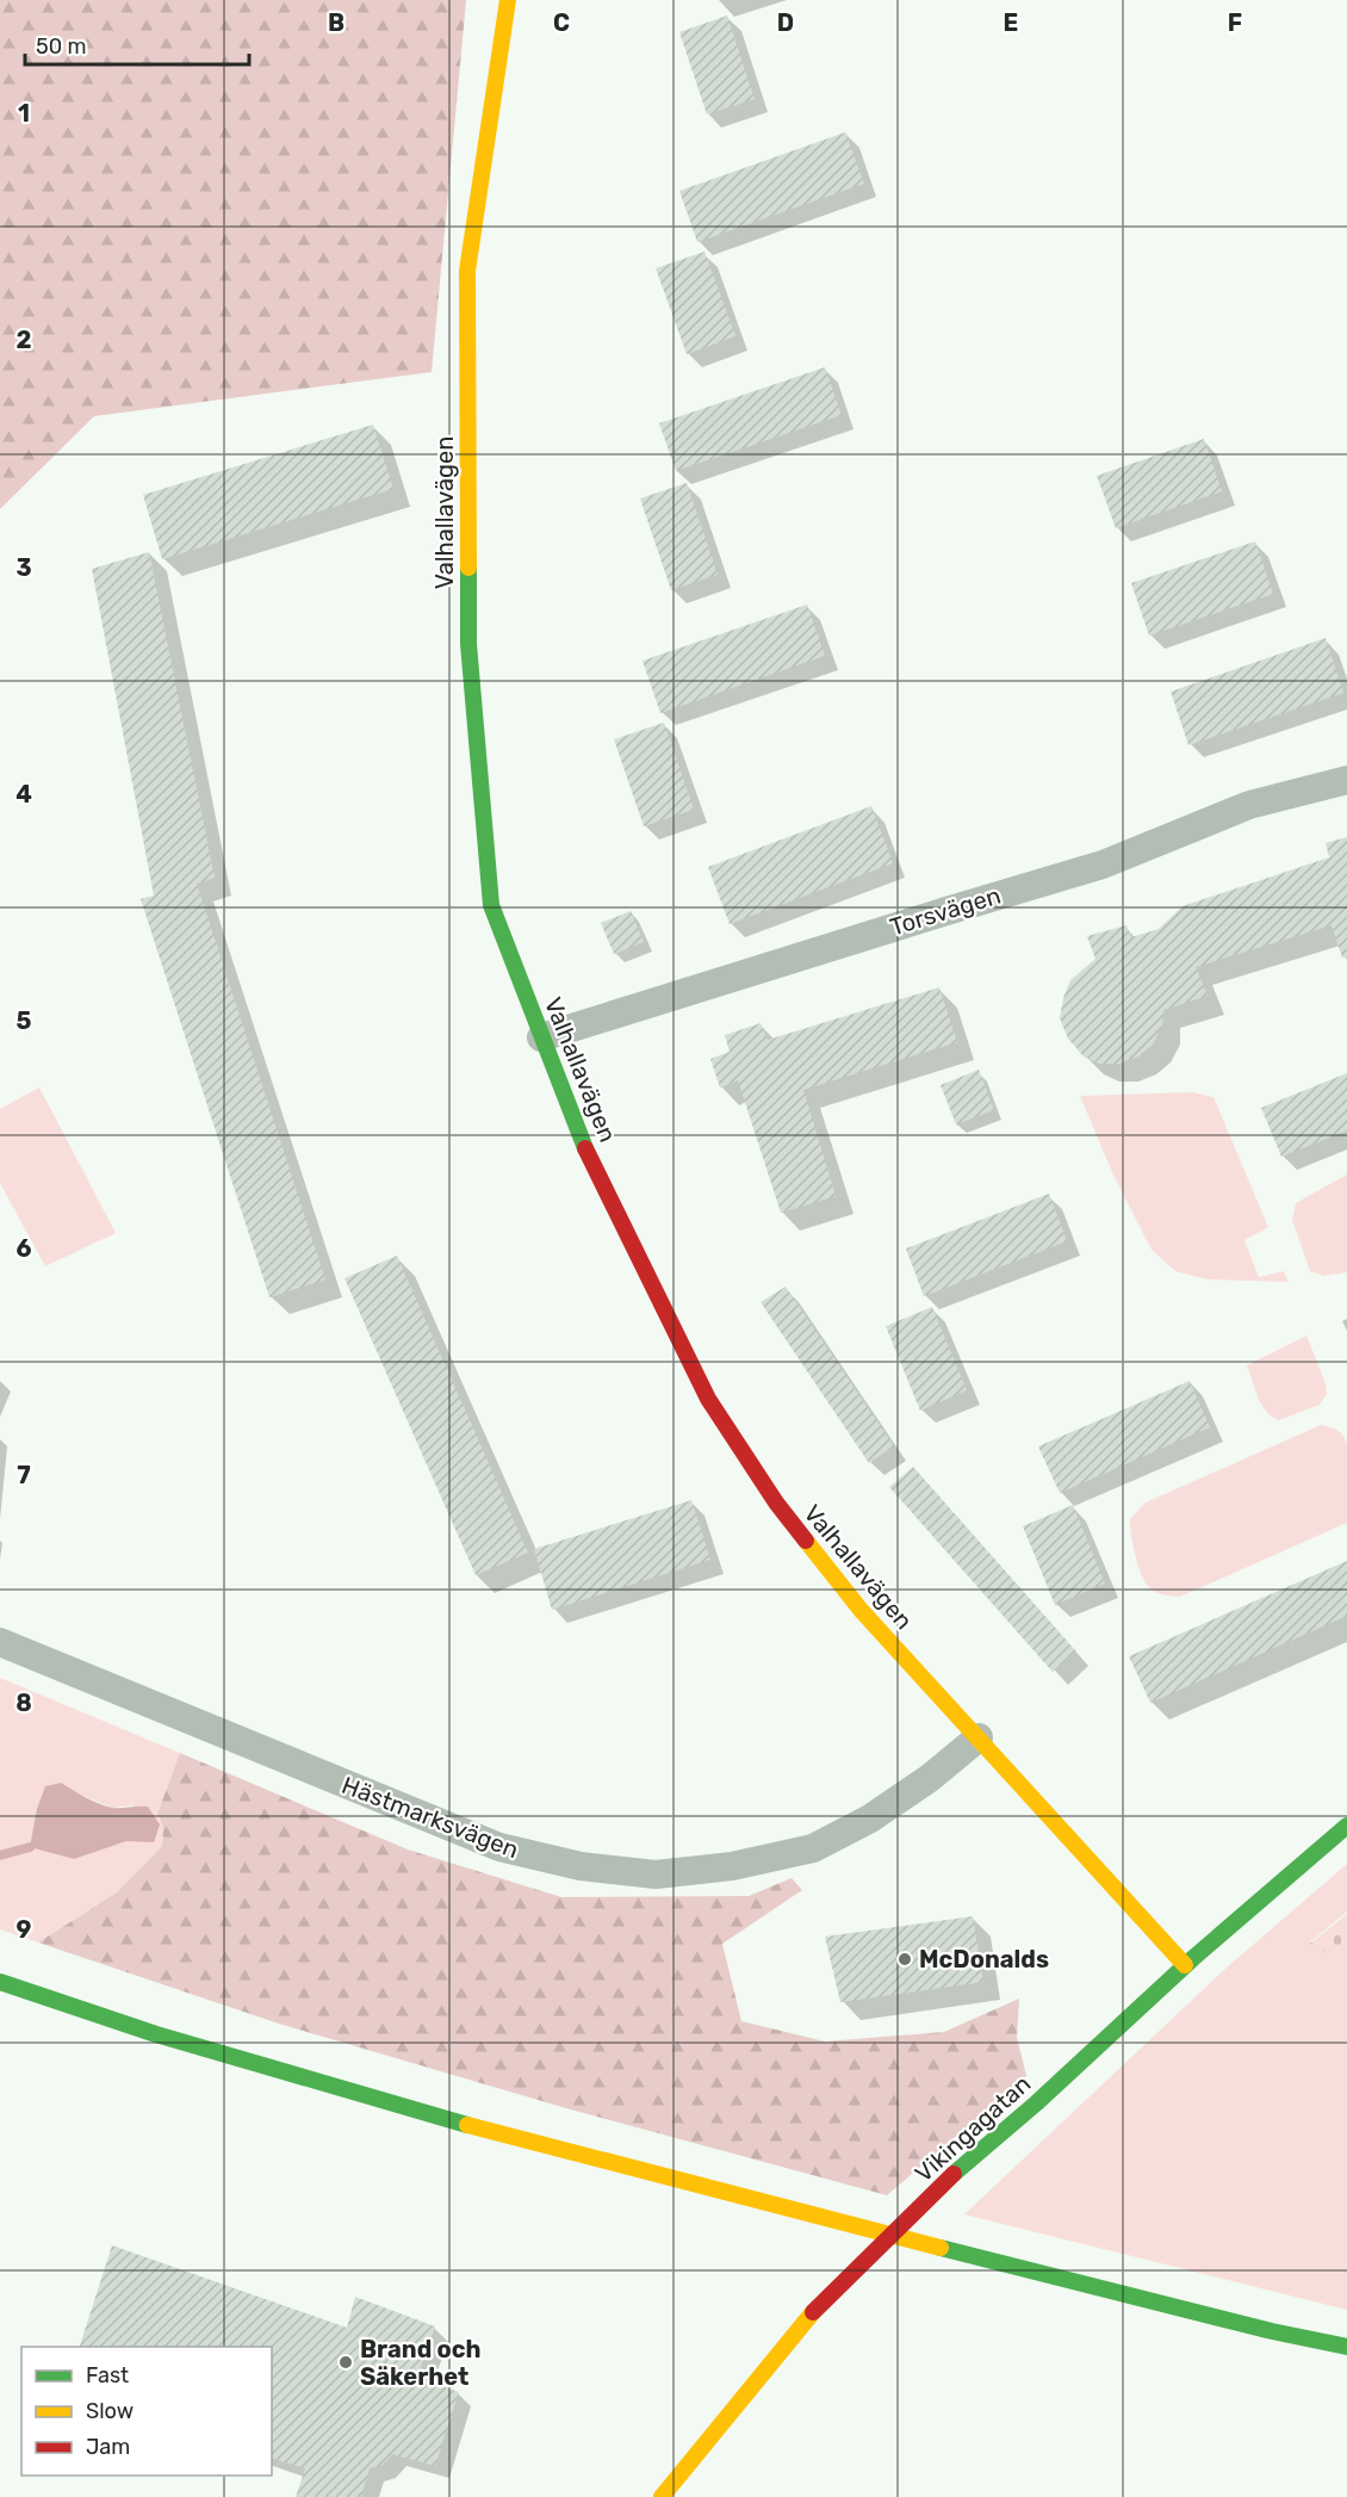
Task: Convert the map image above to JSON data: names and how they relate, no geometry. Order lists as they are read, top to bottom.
{
  "streets": {
    "main road": ["Valhallavägen", "Vikingagatan"],
    "street": ["Torsvägen", "Hästmarksvägen"]
  },
  "crossings": [
    ["Valhallavägen", "Torsvägen"],
    ["Valhallavägen", "Hästmarksvägen"],
    ["Valhallavägen", "Vikingagatan"]
  ],
  "places": ["McDonalds", "Brand och Säkerhet"],
  "legend": ["Fast", "Slow", "Jam"],
  "scale_bar": "50 m",
  "grid": {
    "columns": [
      "B",
      "C",
      "D",
      "E",
      "F"
    ],
    "rows": [
      "1",
      "2",
      "3",
      "4",
      "5",
      "6",
      "7",
      "8",
      "9"
    ]
  }
}
